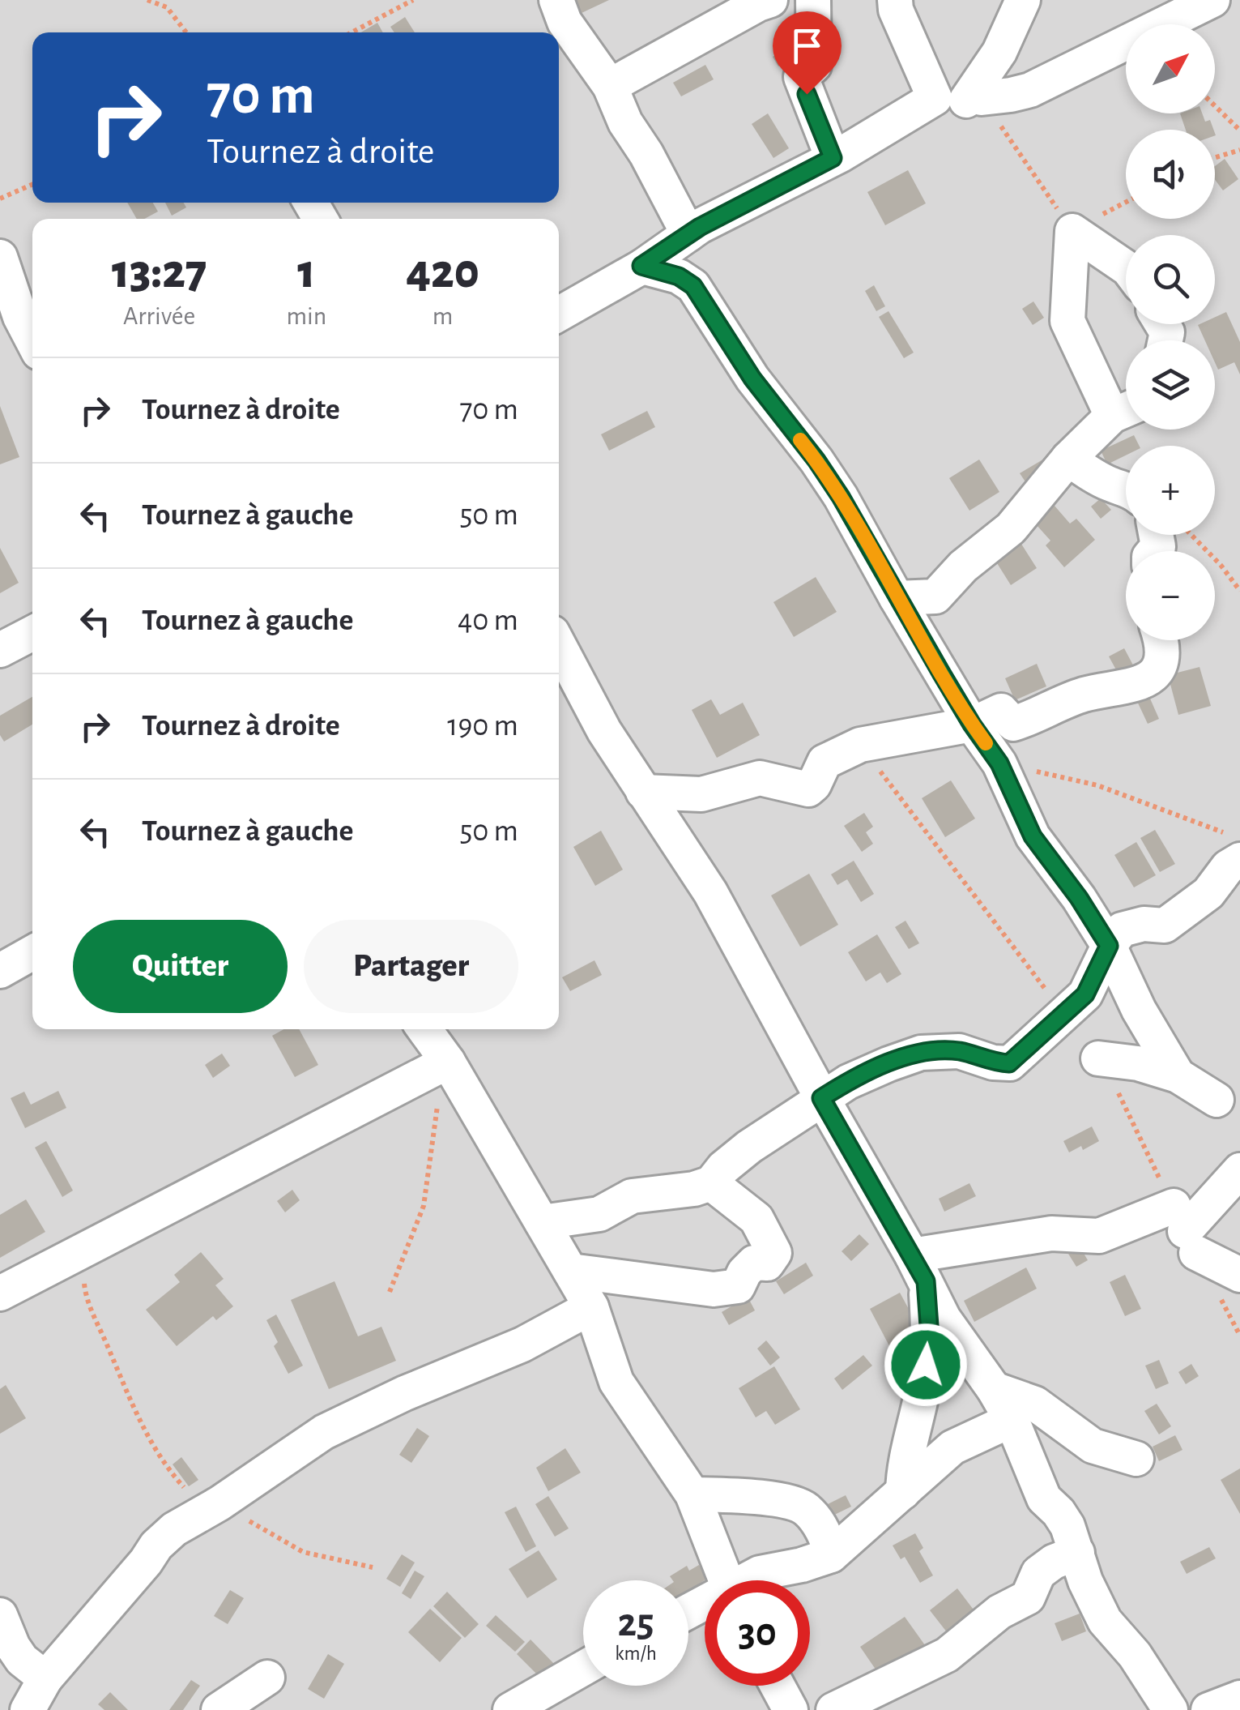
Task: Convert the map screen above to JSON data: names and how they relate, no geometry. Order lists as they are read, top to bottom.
{
  "north": "top right",
  "page": {
    "map_buttons": ["+", "−"],
    "turn": ["70 m", "Tournez à droite"],
    "eta": [
      "13:27",
      "Arrivée",
      "1",
      "min",
      "420",
      "m"
    ],
    "list": [
      {
        "name": "Tournez à droite",
        "value": "70 m"
      },
      {
        "name": "Tournez à gauche",
        "value": "50 m"
      },
      {
        "name": "Tournez à gauche",
        "value": "40 m"
      },
      {
        "name": "Tournez à droite",
        "value": "190 m"
      },
      {
        "name": "Tournez à gauche",
        "value": "50 m"
      }
    ],
    "buttons": ["Quitter", "Partager"],
    "speed": "25 km/h",
    "limit": "30"
  }
}
